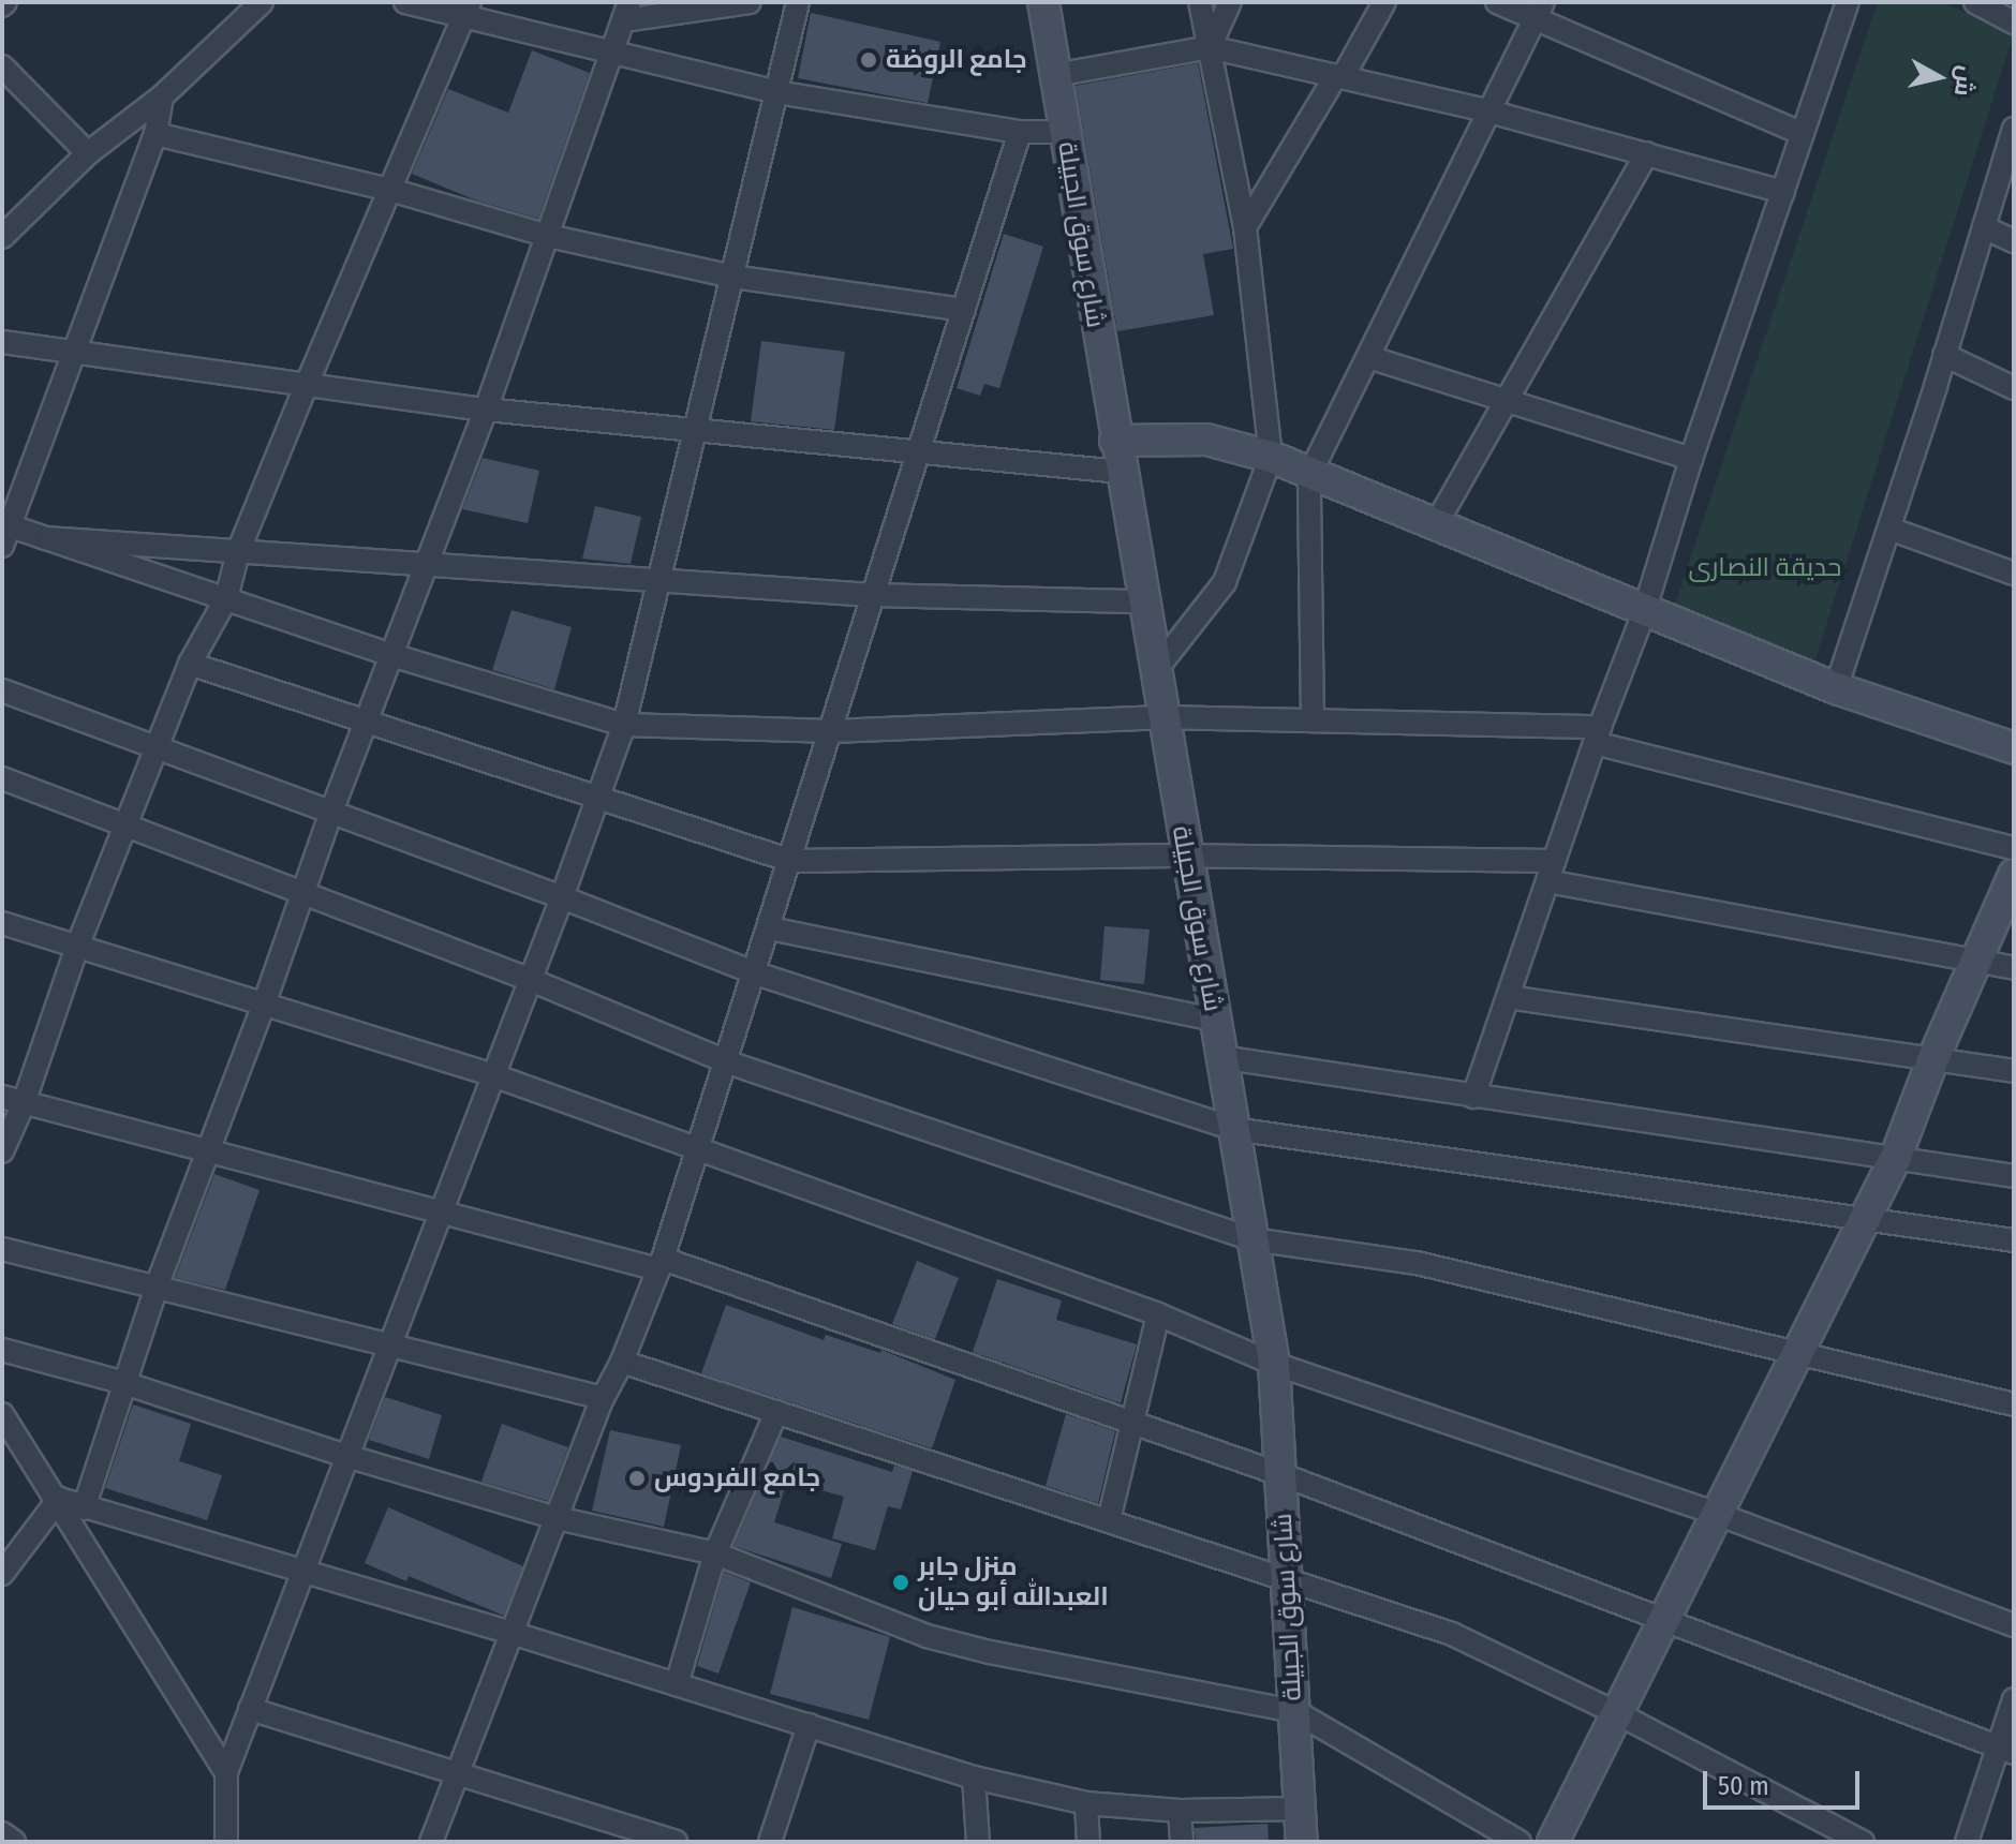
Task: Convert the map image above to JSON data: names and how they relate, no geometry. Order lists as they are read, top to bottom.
{
  "streets": {
    "street": ["شارع سوق الجبيلة"]
  },
  "parks": ["حديقة النصارى"],
  "places": ["جامع الروضة", "جامع الفردوس", "منزل جابر العبدالله أبو حيان"],
  "scale_bar": "50 m",
  "north": "right"
}
